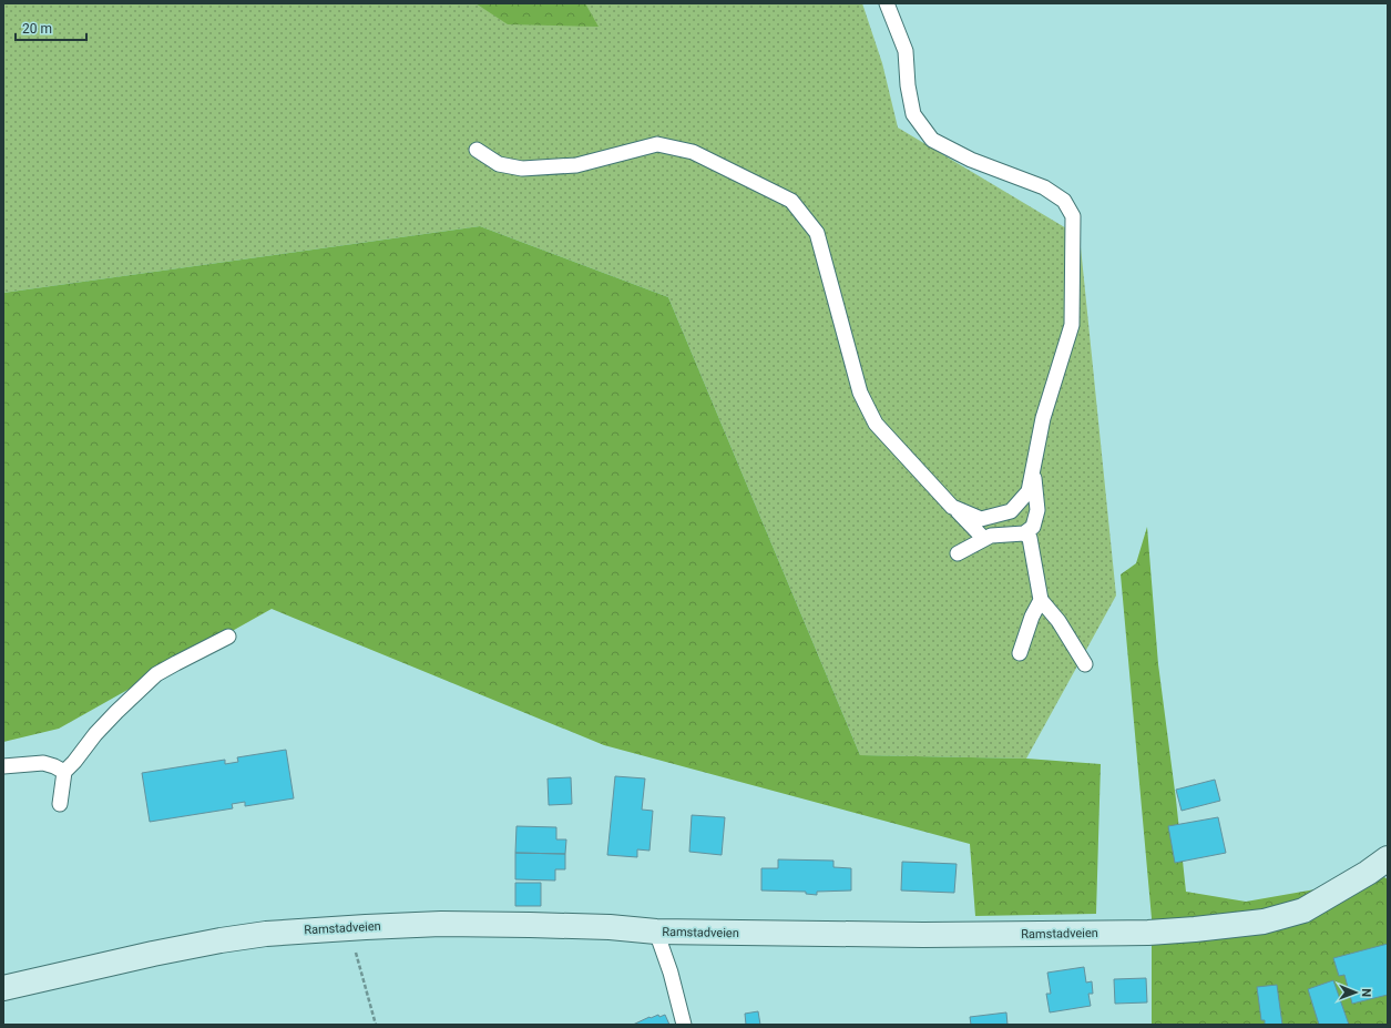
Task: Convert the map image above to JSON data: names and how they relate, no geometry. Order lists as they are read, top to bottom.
{
  "streets": {
    "street": ["Ramstadveien"]
  },
  "scale_bar": "20 m",
  "north": "right"
}
